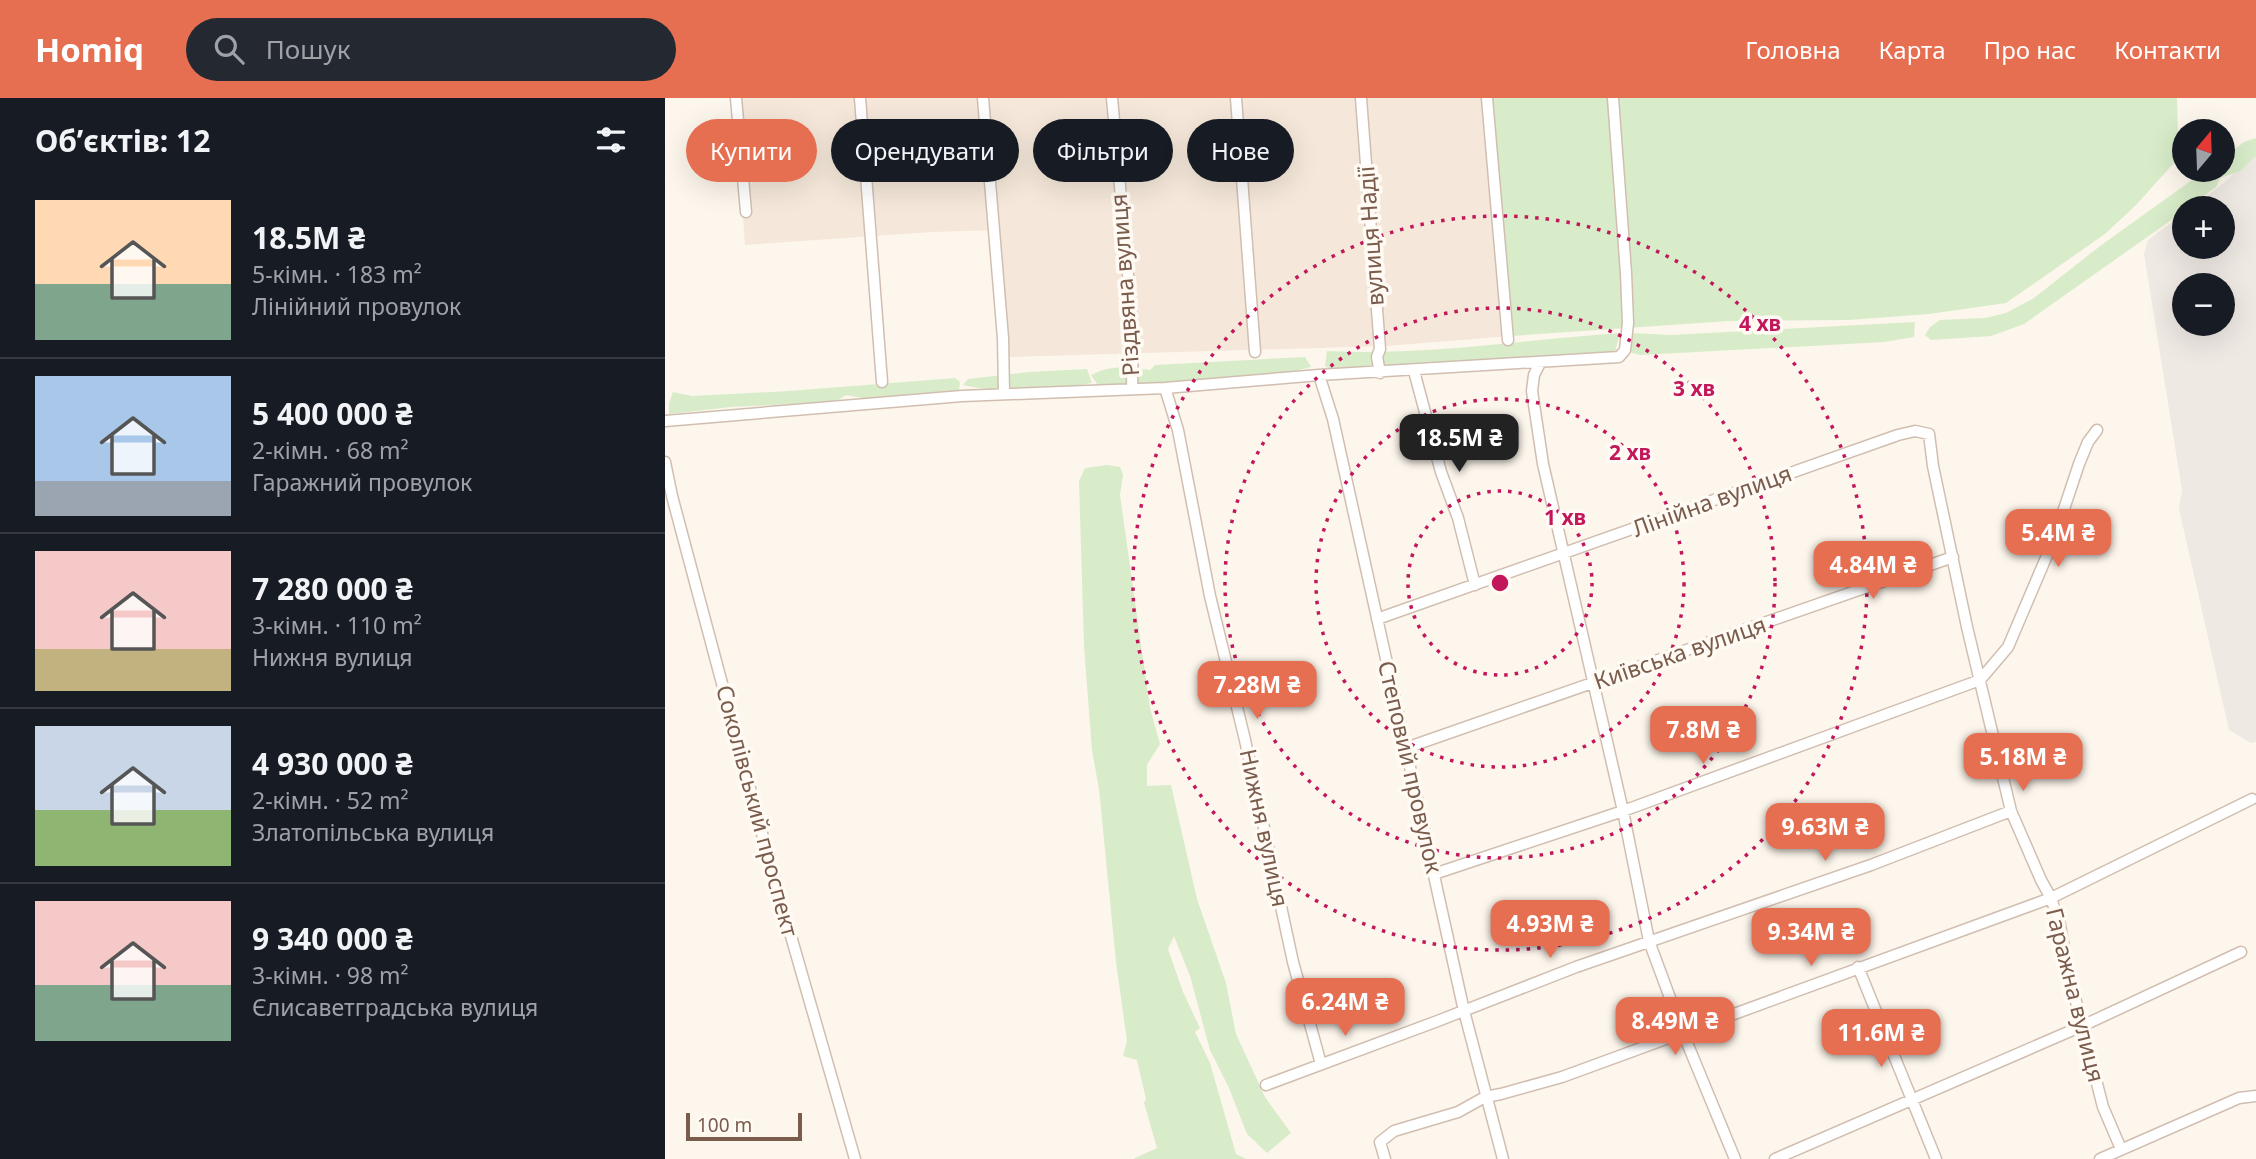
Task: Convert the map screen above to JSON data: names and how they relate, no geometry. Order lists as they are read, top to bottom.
{
  "streets": {
    "street": [
      "вулиця Надії",
      "Різдвяна вулиця",
      "Лінійна вулиця",
      "Київська вулиця",
      "Степовий провулок",
      "Соколівський проспект",
      "Нижня вулиця",
      "Гаражна вулиця"
    ]
  },
  "crossings": [
    ["Лінійна вулиця", "Степовий провулок"],
    ["Лінійна вулиця", "Гаражна вулиця"],
    ["Київська вулиця", "Степовий провулок"],
    ["Київська вулиця", "Гаражна вулиця"]
  ],
  "scale_bar": "100 m",
  "north": "top",
  "page": {
    "header": "Homiq",
    "search": "Пошук",
    "nav": [
      "Головна",
      "Карта",
      "Про нас",
      "Контакти"
    ],
    "heading": "Об’єктів: 12",
    "map_buttons": ["+", "−"],
    "chip": [
      "Купити",
      "Орендувати",
      "Фільтри",
      "Нове"
    ],
    "list": [
      {
        "name": "18.5M ₴",
        "note": "5-кімн. · 183 m² · Лінійний провулок"
      },
      {
        "name": "5 400 000 ₴",
        "note": "2-кімн. · 68 m² · Гаражний провулок"
      },
      {
        "name": "7 280 000 ₴",
        "note": "3-кімн. · 110 m² · Нижня вулиця"
      },
      {
        "name": "4 930 000 ₴",
        "note": "2-кімн. · 52 m² · Златопільська вулиця"
      },
      {
        "name": "9 340 000 ₴",
        "note": "3-кімн. · 98 m² · Єлисаветградська вулиця"
      }
    ],
    "price": [
      "18.5M ₴",
      "5.4M ₴",
      "4.84M ₴",
      "7.28M ₴",
      "7.8M ₴",
      "5.18M ₴",
      "9.63M ₴",
      "4.93M ₴",
      "9.34M ₴",
      "6.24M ₴",
      "8.49M ₴",
      "11.6M ₴"
    ],
    "scale": "100 m"
  },
  "rings": [
    "4 хв",
    "3 хв",
    "2 хв",
    "1 хв"
  ]
}
